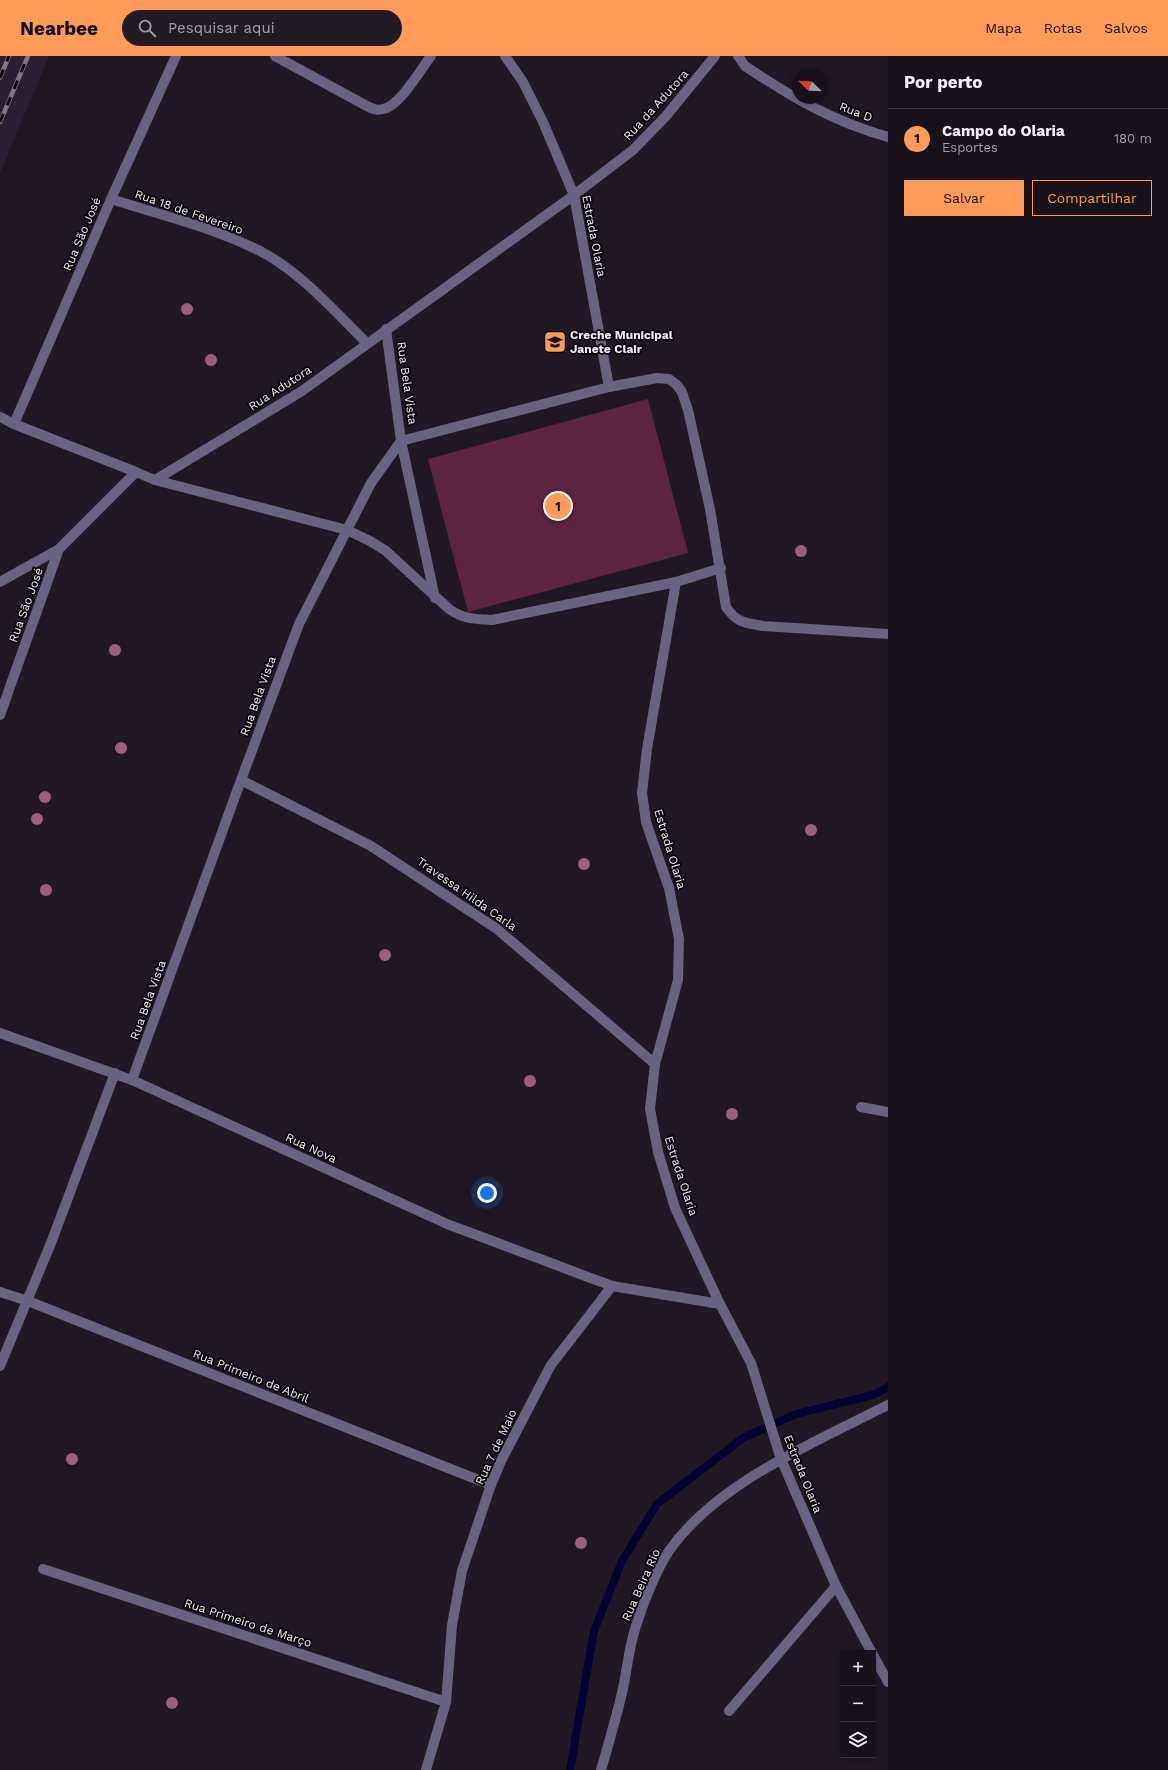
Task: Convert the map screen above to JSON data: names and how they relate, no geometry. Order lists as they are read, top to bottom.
{
  "streets": {
    "street": [
      "Rua da Adutora",
      "Rua D",
      "Rua 18 de Fevereiro",
      "Rua São José",
      "Estrada Olaria",
      "Rua Bela Vista",
      "Rua Adutora",
      "Travessa Hilda Carla",
      "Rua Nova",
      "Rua Primeiro de Abril",
      "Rua 7 de Maio",
      "Rua Beira Rio",
      "Rua Primeiro de Março"
    ]
  },
  "crossings": [
    ["Rua da Adutora", "Estrada Olaria"],
    ["Rua da Adutora", "Rua Adutora"],
    ["Rua 18 de Fevereiro", "Rua São José"],
    ["Rua 18 de Fevereiro", "Rua Adutora"],
    ["Estrada Olaria", "Rua Adutora"],
    ["Estrada Olaria", "Travessa Hilda Carla"],
    ["Estrada Olaria", "Rua Beira Rio"],
    ["Rua Bela Vista", "Rua Adutora"],
    ["Rua Bela Vista", "Travessa Hilda Carla"],
    ["Rua Bela Vista", "Rua Nova"],
    ["Rua Nova", "Rua 7 de Maio"],
    ["Rua Primeiro de Abril", "Rua 7 de Maio"],
    ["Rua 7 de Maio", "Rua Primeiro de Março"]
  ],
  "places": {
    "school or university": ["Creche Municipal Janete Clair"]
  },
  "north": "top left",
  "page": {
    "header": "Nearbee",
    "search": "Pesquisar aqui",
    "nav": ["Mapa", "Rotas", "Salvos"],
    "heading": "Por perto",
    "list": [
      {
        "mark": "1",
        "name": "Campo do Olaria",
        "note": "Esportes",
        "value": "180 m"
      }
    ],
    "buttons": ["Salvar", "Compartilhar"],
    "pins": "1",
    "map_buttons": ["+", "−"]
  }
}
